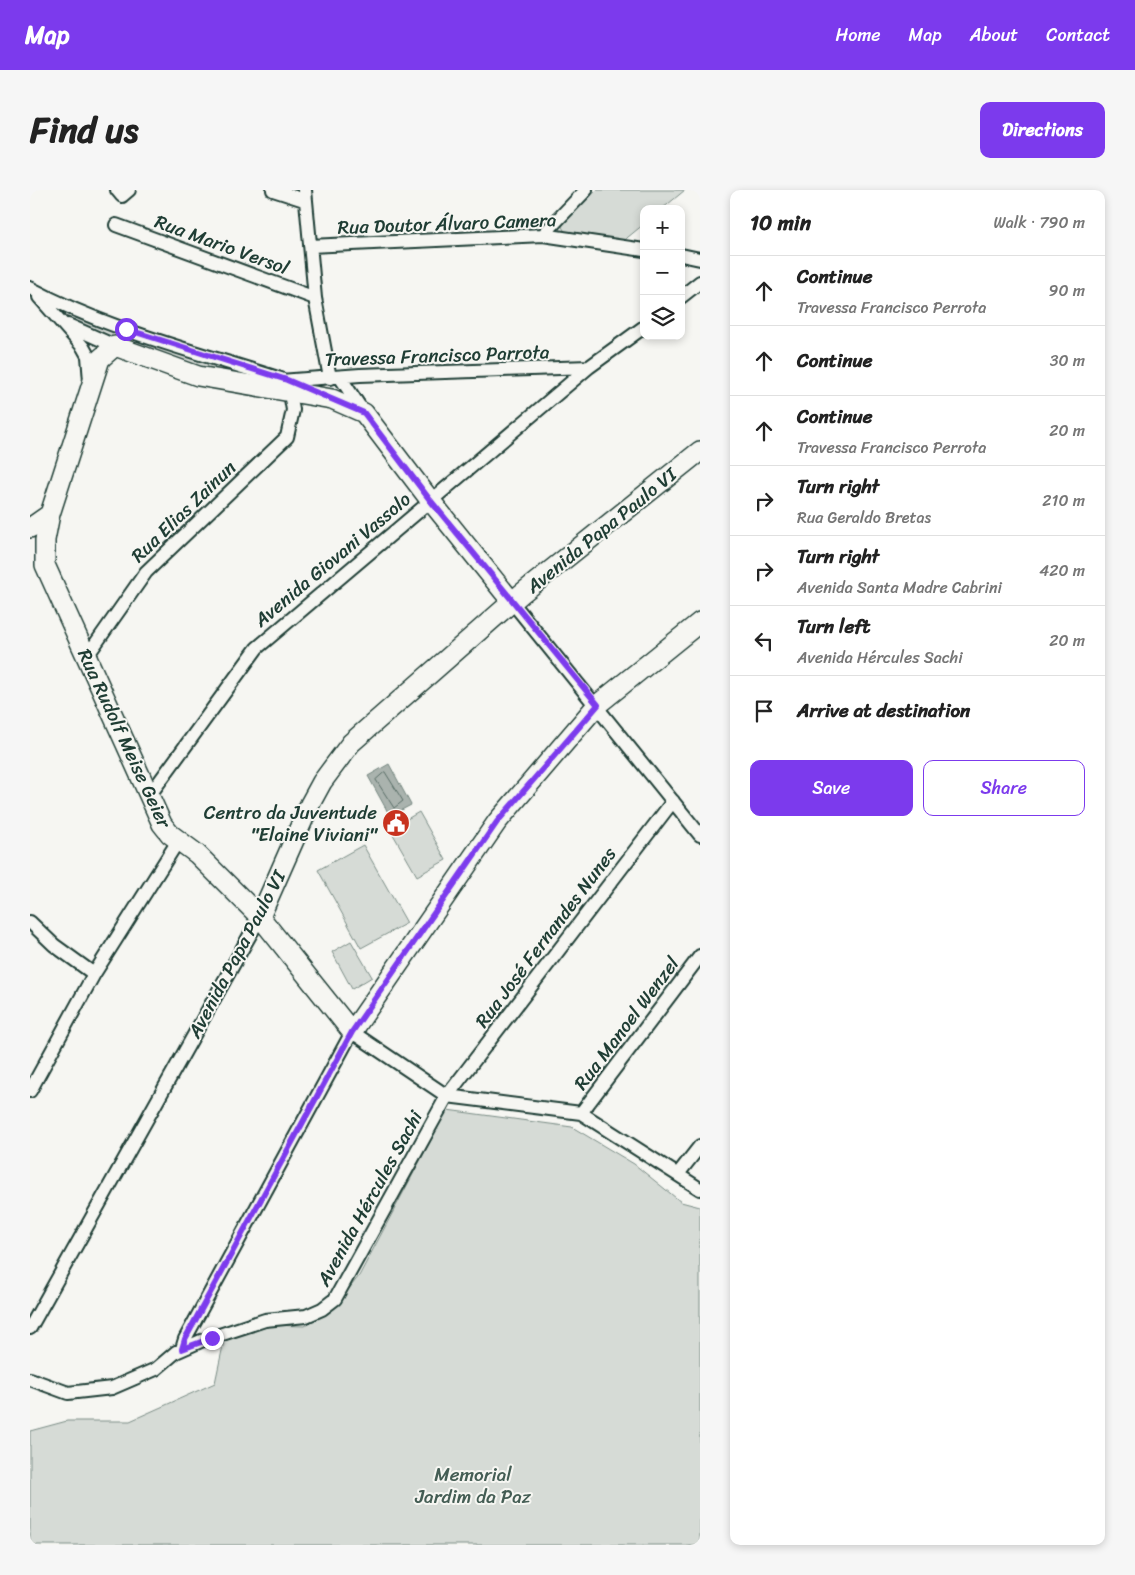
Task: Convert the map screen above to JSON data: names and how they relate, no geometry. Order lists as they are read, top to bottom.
{
  "streets": {
    "main road": ["Avenida Papa Paulo VI", "Rua Rudolf Meise Geier"],
    "street": [
      "Rua Doutor Álvaro Camera",
      "Rua Mario Versol",
      "Travessa Francisco Parrota",
      "Rua Elias Zainun",
      "Avenida Giovani Vassolo",
      "Rua José Fernandes Nunes",
      "Rua Manoel Wenzel",
      "Avenida Hércules Sachi"
    ]
  },
  "crossings": [
    ["Travessa Francisco Parrota", "Rua Elias Zainun"],
    ["Travessa Francisco Parrota", "Avenida Giovani Vassolo"],
    ["Rua Elias Zainun", "Rua Rudolf Meise Geier"],
    ["Avenida Papa Paulo VI", "Rua Rudolf Meise Geier"],
    ["Avenida Giovani Vassolo", "Rua Rudolf Meise Geier"],
    ["Rua Rudolf Meise Geier", "Rua José Fernandes Nunes"],
    ["Rua Rudolf Meise Geier", "Avenida Hércules Sachi"],
    ["Rua José Fernandes Nunes", "Avenida Hércules Sachi"]
  ],
  "parks": ["Memorial Jardim da Paz"],
  "places": {
    "public building": ["Centro da Juventude \"Elaine Viviani\""]
  },
  "page": {
    "header": "Map",
    "nav": [
      "Home",
      "Map",
      "About",
      "Contact"
    ],
    "title": "Find us",
    "buttons": [
      "Directions",
      ["Save", "Share"]
    ],
    "heading": ["10 min", "Walk · 790 m"],
    "map_buttons": ["+", "−"],
    "list": [
      ["Continue", "Travessa Francisco Perrota", "90 m"],
      ["Continue", "30 m"],
      ["Continue", "Travessa Francisco Perrota", "20 m"],
      ["Turn right", "Rua Geraldo Bretas", "210 m"],
      ["Turn right", "Avenida Santa Madre Cabrini", "420 m"],
      ["Turn left", "Avenida Hércules Sachi", "20 m"],
      "Arrive at destination"
    ]
  }
}
